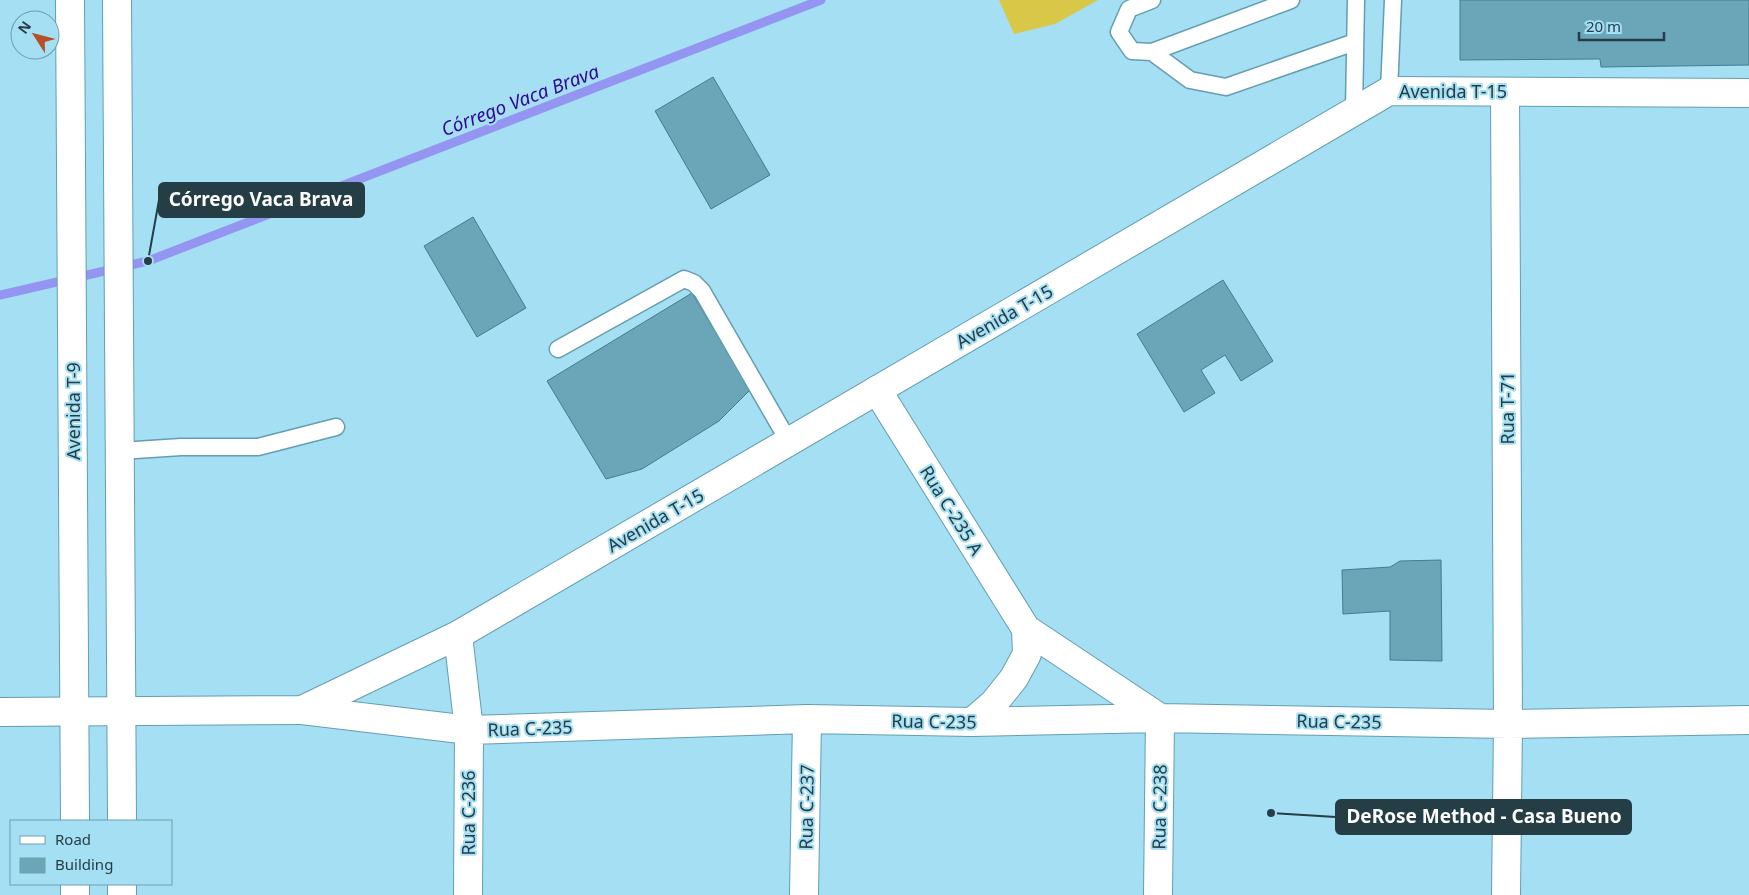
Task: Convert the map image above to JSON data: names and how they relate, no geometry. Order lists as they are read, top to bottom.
{
  "streets": {
    "street": [
      "Avenida T-15",
      "Rua T-71",
      "Avenida T-9",
      "Rua C-235 A",
      "Rua C-235",
      "Rua C-237",
      "Rua C-238",
      "Rua C-236"
    ]
  },
  "crossings": [
    ["Avenida T-15", "Rua T-71"],
    ["Avenida T-15", "Rua C-235 A"],
    ["Avenida T-15", "Rua C-235"],
    ["Avenida T-15", "Rua C-236"],
    ["Rua T-71", "Rua C-235"],
    ["Avenida T-9", "Rua C-235"],
    ["Rua C-235 A", "Rua C-235"],
    ["Rua C-235 A", "Rua C-238"],
    ["Rua C-235", "Rua C-237"],
    ["Rua C-235", "Rua C-238"],
    ["Rua C-235", "Rua C-236"]
  ],
  "water": ["Córrego Vaca Brava"],
  "places": ["Córrego Vaca Brava", "DeRose Method - Casa Bueno"],
  "legend": ["Road", "Building"],
  "scale_bar": "20 m",
  "north": "top left"
}
